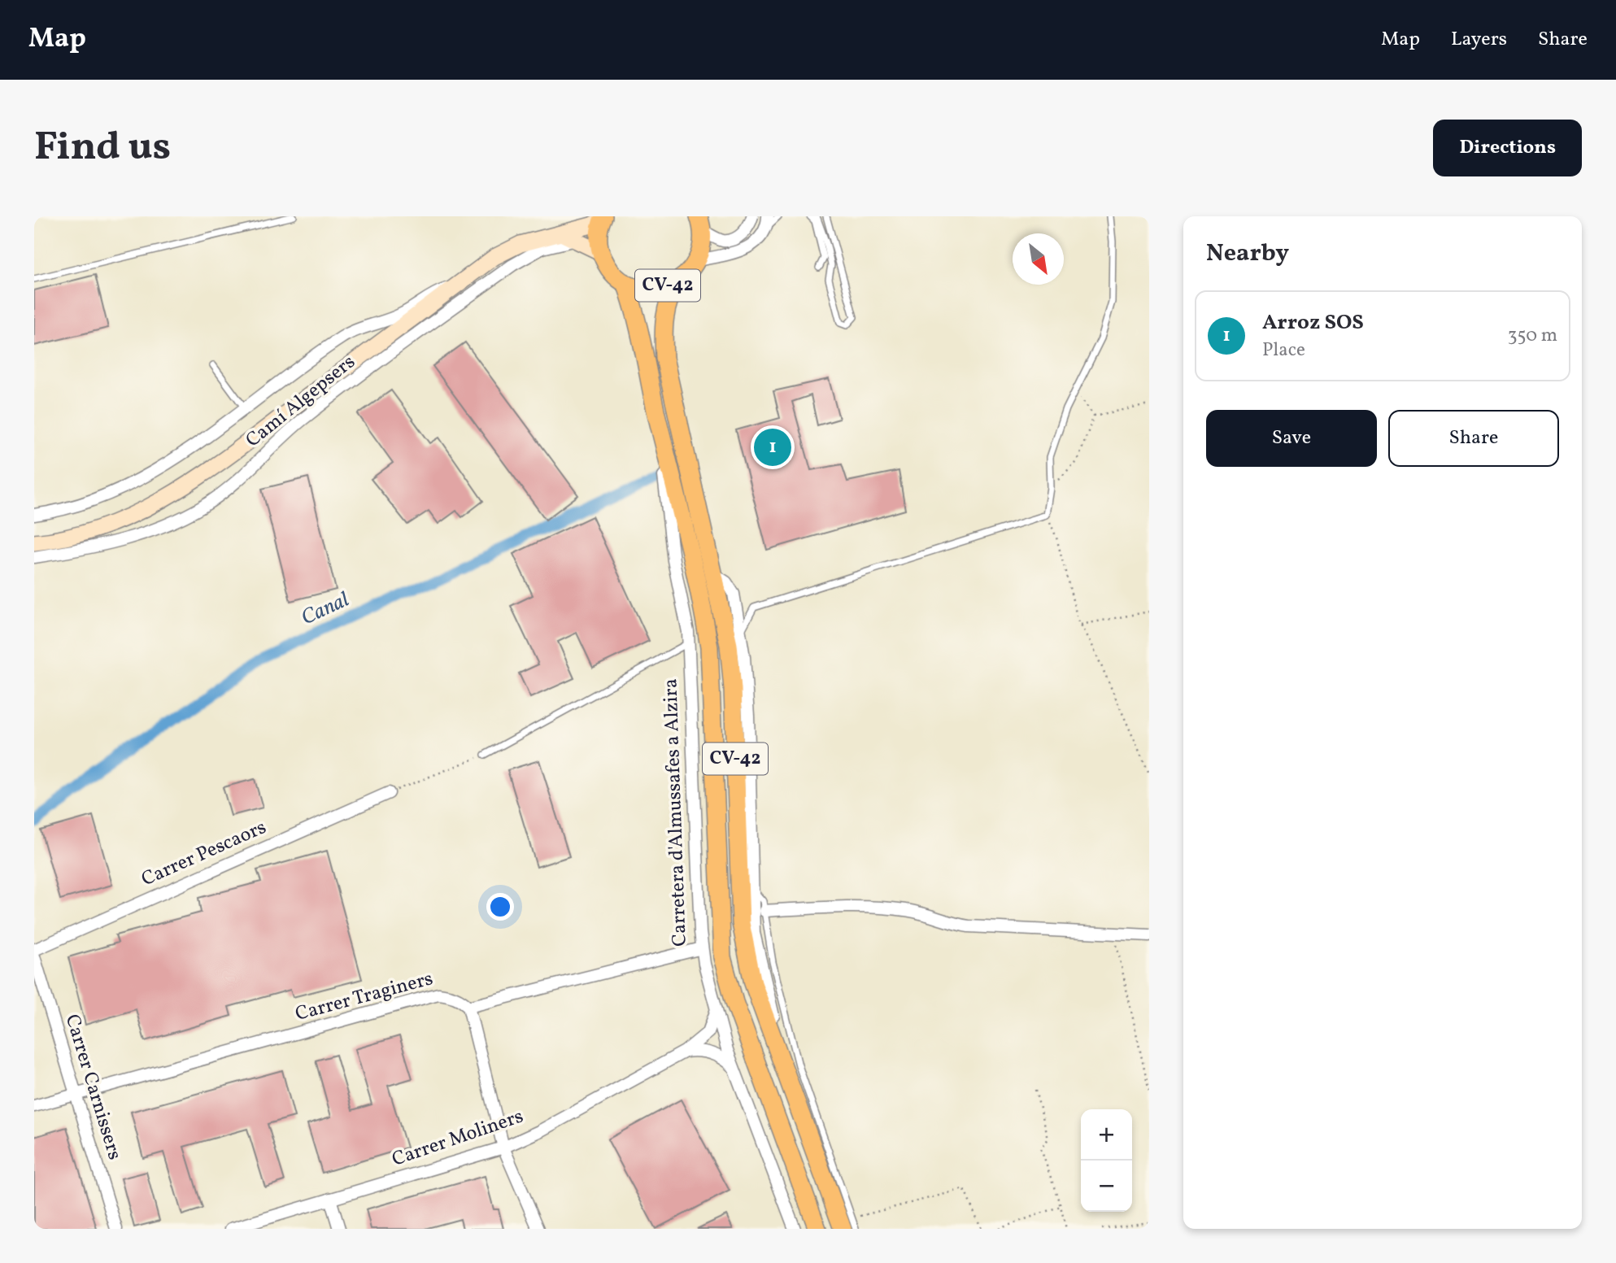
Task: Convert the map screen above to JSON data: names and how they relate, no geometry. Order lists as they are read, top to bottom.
{
  "streets": {
    "main road": ["CV-42", "Carretera d'Almussafes a Alzira"],
    "street": [
      "Camí Algepsers",
      "Carrer Pescaors",
      "Carrer Traginers",
      "Carrer Carnissers",
      "Carrer Moliners"
    ]
  },
  "crossings": [
    ["CV-42", "Carretera d'Almussafes a Alzira"],
    ["Carretera d'Almussafes a Alzira", "Carrer Moliners"],
    ["Carrer Traginers", "Carrer Carnissers"]
  ],
  "water": ["Canal"],
  "north": "bottom right",
  "page": {
    "header": "Map",
    "nav": ["Map", "Layers", "Share"],
    "buttons": [
      "Directions",
      ["Save", "Share"]
    ],
    "title": "Find us",
    "heading": "Nearby",
    "list": [
      {
        "mark": "1",
        "name": "Arroz SOS",
        "note": "Place",
        "value": "350 m"
      }
    ],
    "pins": "1",
    "map_buttons": ["+", "−"]
  }
}
